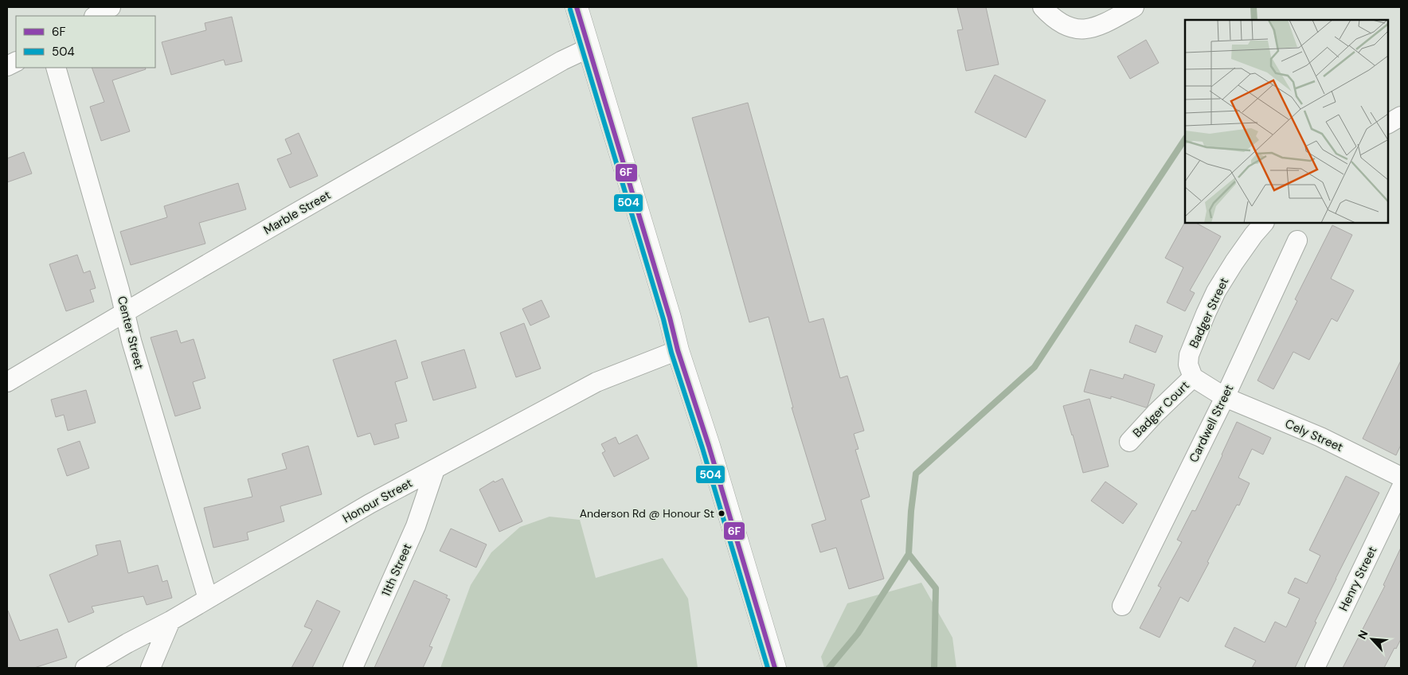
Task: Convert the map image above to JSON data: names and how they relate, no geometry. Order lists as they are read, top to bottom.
{
  "streets": {
    "street": [
      "Marble Street",
      "Badger Street",
      "Center Street",
      "Badger Court",
      "Cardwell Street",
      "Cely Street",
      "Honour Street",
      "11th Street",
      "Henry Street"
    ]
  },
  "crossings": [
    ["Marble Street", "Center Street"],
    ["Badger Street", "Badger Court"],
    ["Center Street", "Honour Street"],
    ["Cardwell Street", "Cely Street"],
    ["Honour Street", "11th Street"]
  ],
  "places": ["Anderson Rd @ Honour St"],
  "lines": ["transit line 6F", "transit line 504"],
  "legend": ["6F", "504"],
  "north": "top left"
}
